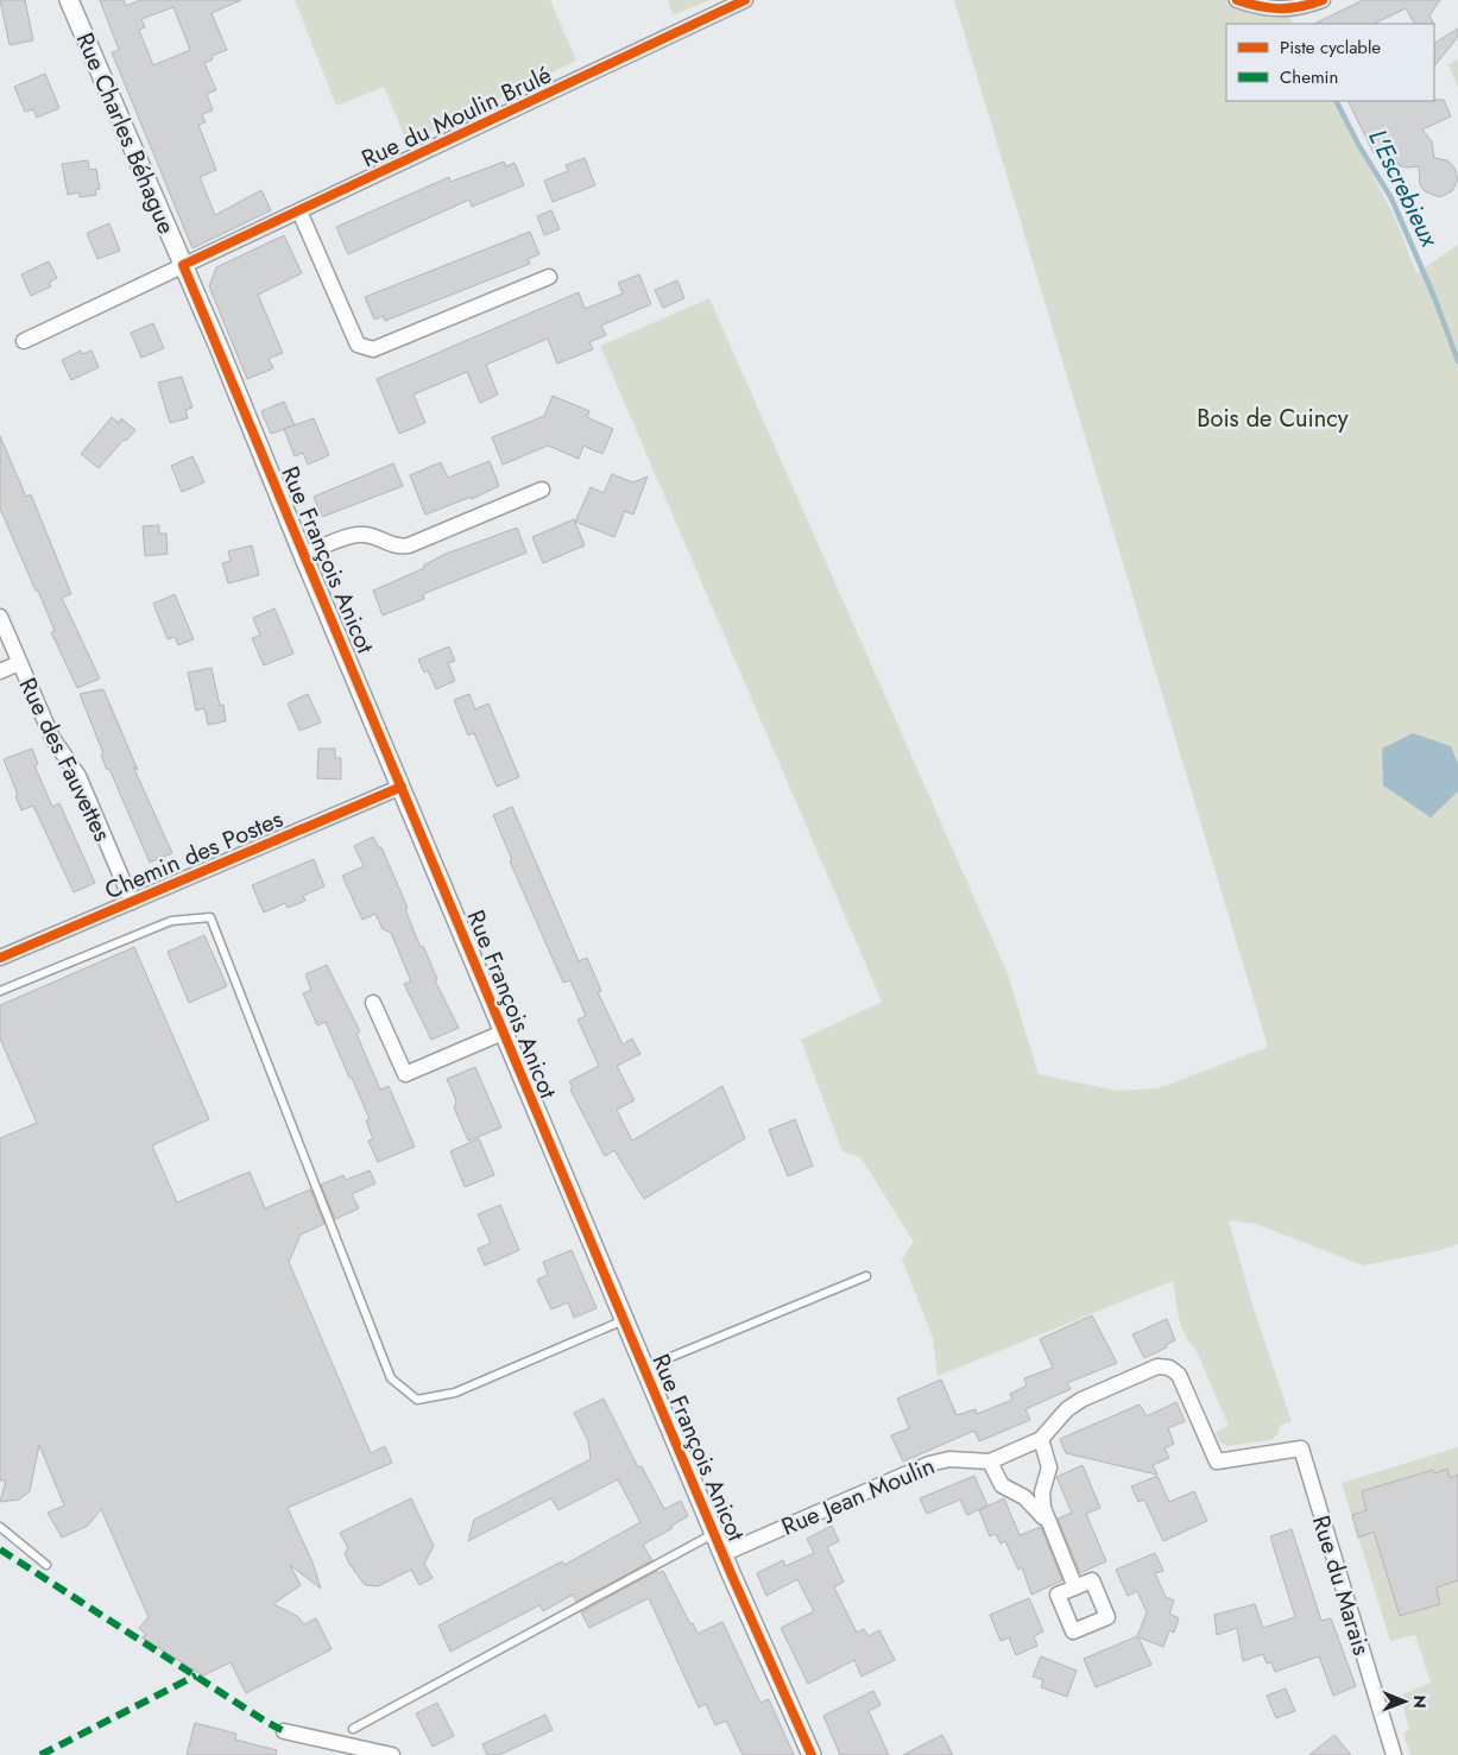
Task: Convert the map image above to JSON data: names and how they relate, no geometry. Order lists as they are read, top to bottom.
{
  "streets": {
    "street": [
      "Rue du Moulin Brulé",
      "Rue Charles Béhague",
      "Rue François Anicot",
      "Rue des Fauvettes",
      "Chemin des Postes",
      "Rue Jean Moulin",
      "Rue du Marais"
    ]
  },
  "crossings": [
    ["Rue du Moulin Brulé", "Rue Charles Béhague"],
    ["Rue du Moulin Brulé", "Rue François Anicot"],
    ["Rue Charles Béhague", "Rue François Anicot"],
    ["Rue François Anicot", "Chemin des Postes"],
    ["Rue François Anicot", "Rue Jean Moulin"],
    ["Rue des Fauvettes", "Chemin des Postes"],
    ["Rue Jean Moulin", "Rue du Marais"]
  ],
  "water": ["L'Escrebieux"],
  "parks": ["Bois de Cuincy"],
  "legend": ["Piste cyclable", "Chemin"],
  "north": "right"
}
